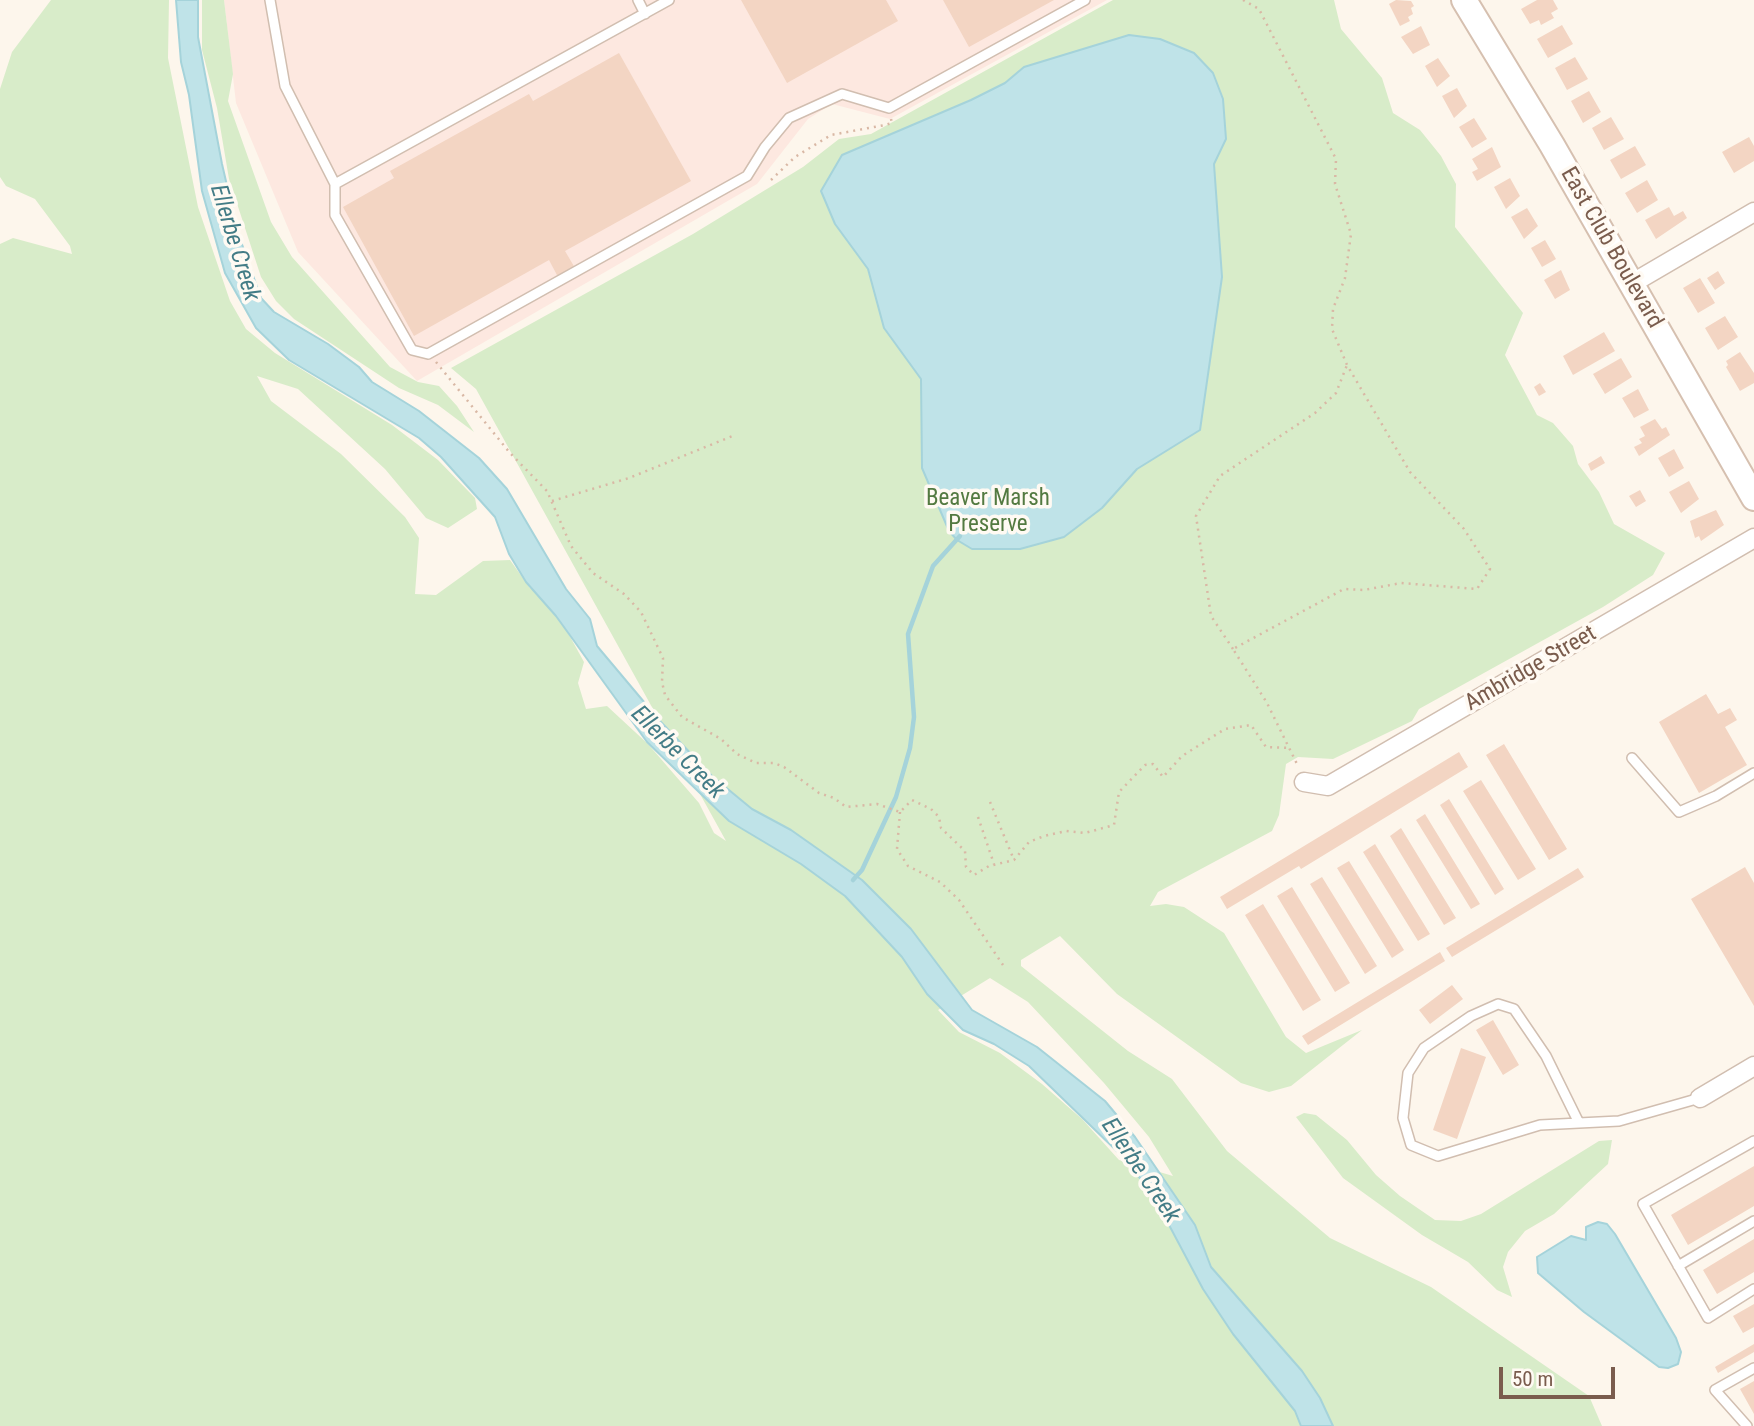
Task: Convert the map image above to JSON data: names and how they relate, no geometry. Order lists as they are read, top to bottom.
{
  "streets": {
    "street": ["East Club Boulevard", "Ambridge Street"]
  },
  "water": ["Ellerbe Creek"],
  "parks": ["Beaver Marsh Preserve"],
  "scale_bar": "50 m"
}
